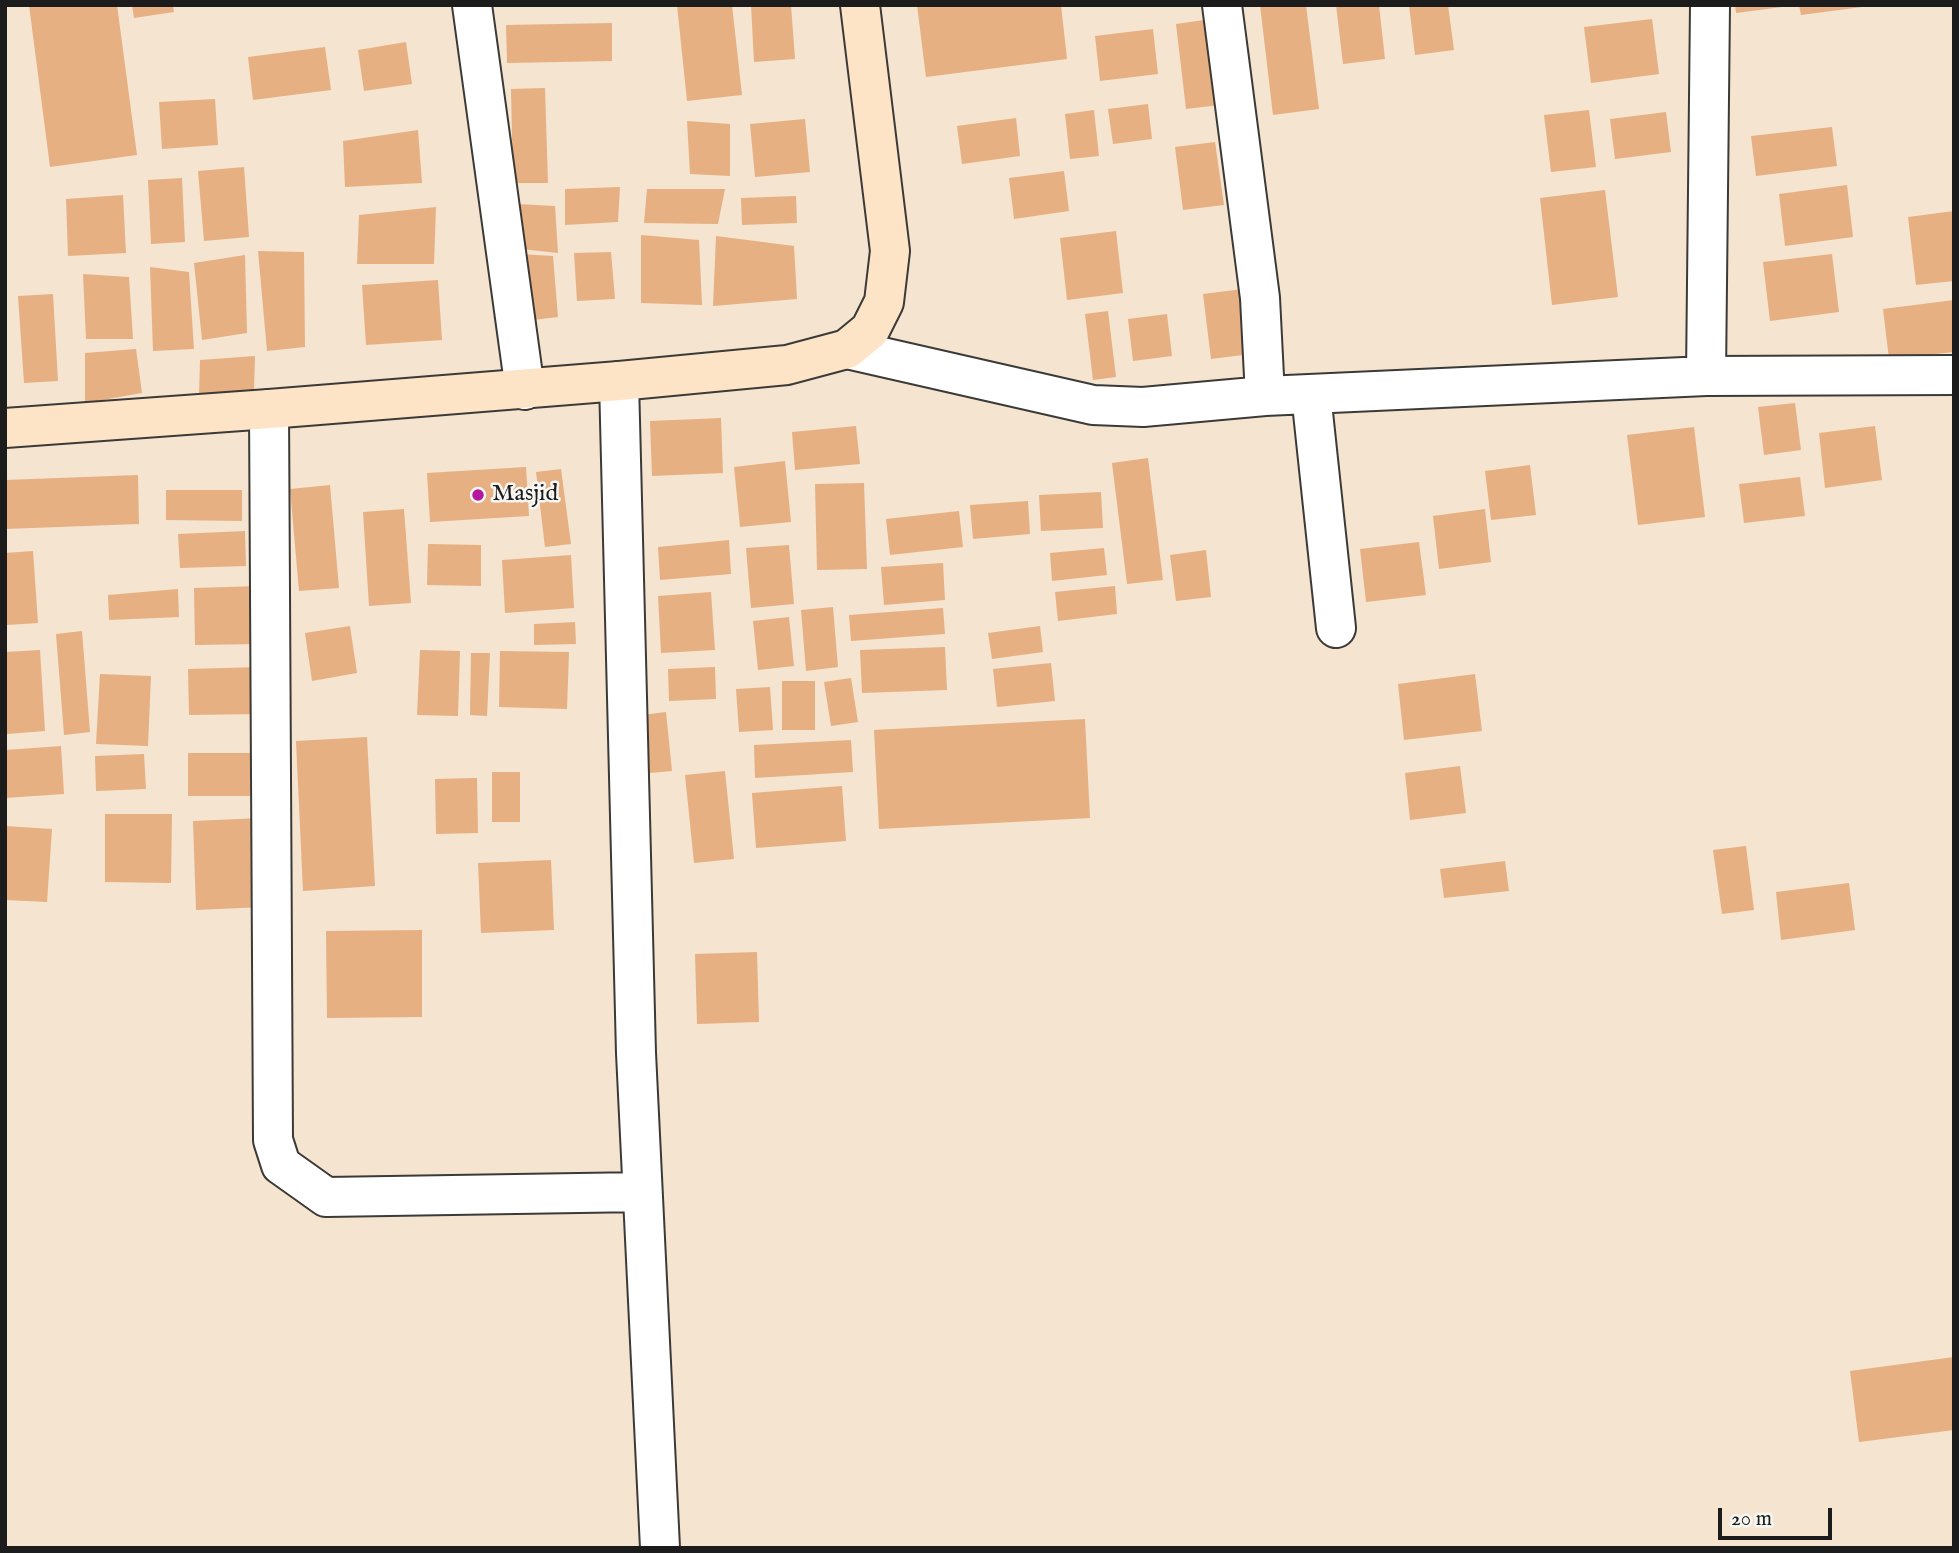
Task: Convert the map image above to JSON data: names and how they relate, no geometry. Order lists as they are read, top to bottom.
{
  "places": ["Masjid"],
  "scale_bar": "20 m"
}
